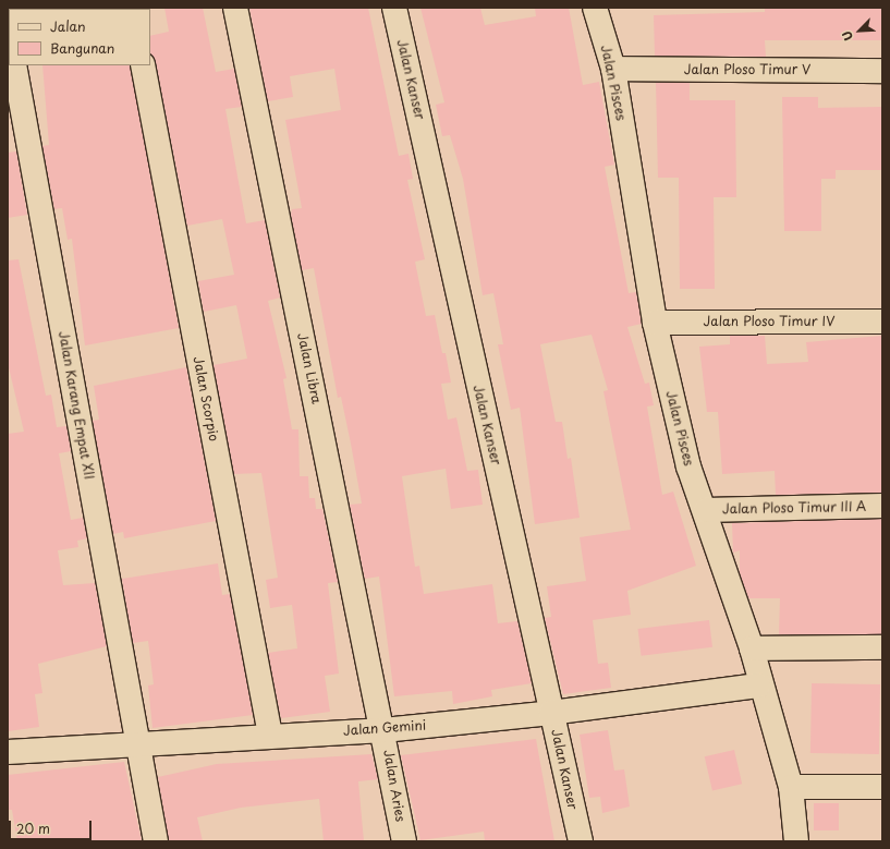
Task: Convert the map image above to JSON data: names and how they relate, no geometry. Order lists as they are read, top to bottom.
{
  "streets": {
    "street": [
      "Jalan Ploso Timur V",
      "Jalan Kanser",
      "Jalan Pisces",
      "Jalan Ploso Timur IV",
      "Jalan Libra",
      "Jalan Scorpio",
      "Jalan Karang Empat XII",
      "Jalan Ploso Timur III A",
      "Jalan Gemini",
      "Jalan Aries"
    ]
  },
  "crossings": [
    ["Jalan Ploso Timur V", "Jalan Pisces"],
    ["Jalan Kanser", "Jalan Gemini"],
    ["Jalan Pisces", "Jalan Ploso Timur IV"],
    ["Jalan Pisces", "Jalan Ploso Timur III A"],
    ["Jalan Pisces", "Jalan Gemini"],
    ["Jalan Libra", "Jalan Gemini"],
    ["Jalan Libra", "Jalan Aries"],
    ["Jalan Scorpio", "Jalan Gemini"],
    ["Jalan Karang Empat XII", "Jalan Gemini"],
    ["Jalan Gemini", "Jalan Aries"]
  ],
  "legend": ["Jalan", "Bangunan"],
  "scale_bar": "20 m",
  "north": "bottom left"
}
